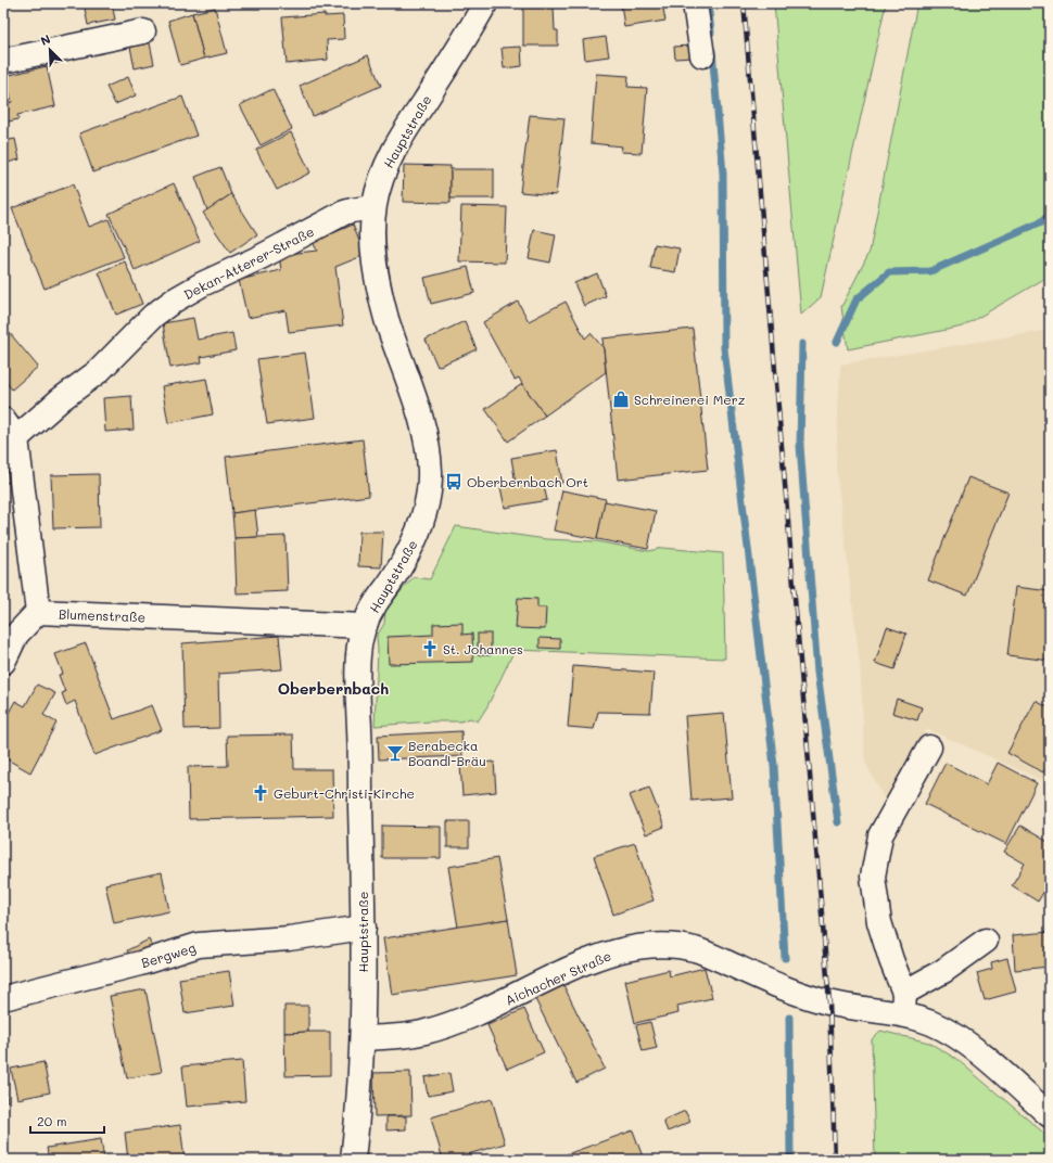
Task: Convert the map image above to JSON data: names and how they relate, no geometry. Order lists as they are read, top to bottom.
{
  "streets": {
    "street": [
      "Hauptstraße",
      "Dekan-Atterer-Straße",
      "Blumenstraße",
      "Bergweg",
      "Aichacher Straße"
    ]
  },
  "crossings": [
    ["Hauptstraße", "Dekan-Atterer-Straße"],
    ["Hauptstraße", "Blumenstraße"],
    ["Hauptstraße", "Bergweg"],
    ["Hauptstraße", "Aichacher Straße"]
  ],
  "districts": ["Oberbernbach"],
  "places": {
    "shop": ["Schreinerei Merz"],
    "bus stop": ["Oberbernbach Ort"],
    "church": ["St. Johannes", "Geburt-Christi-Kirche"],
    "bar": ["Berabecka Boandl-Bräu"]
  },
  "scale_bar": "20 m",
  "north": "top left"
}
